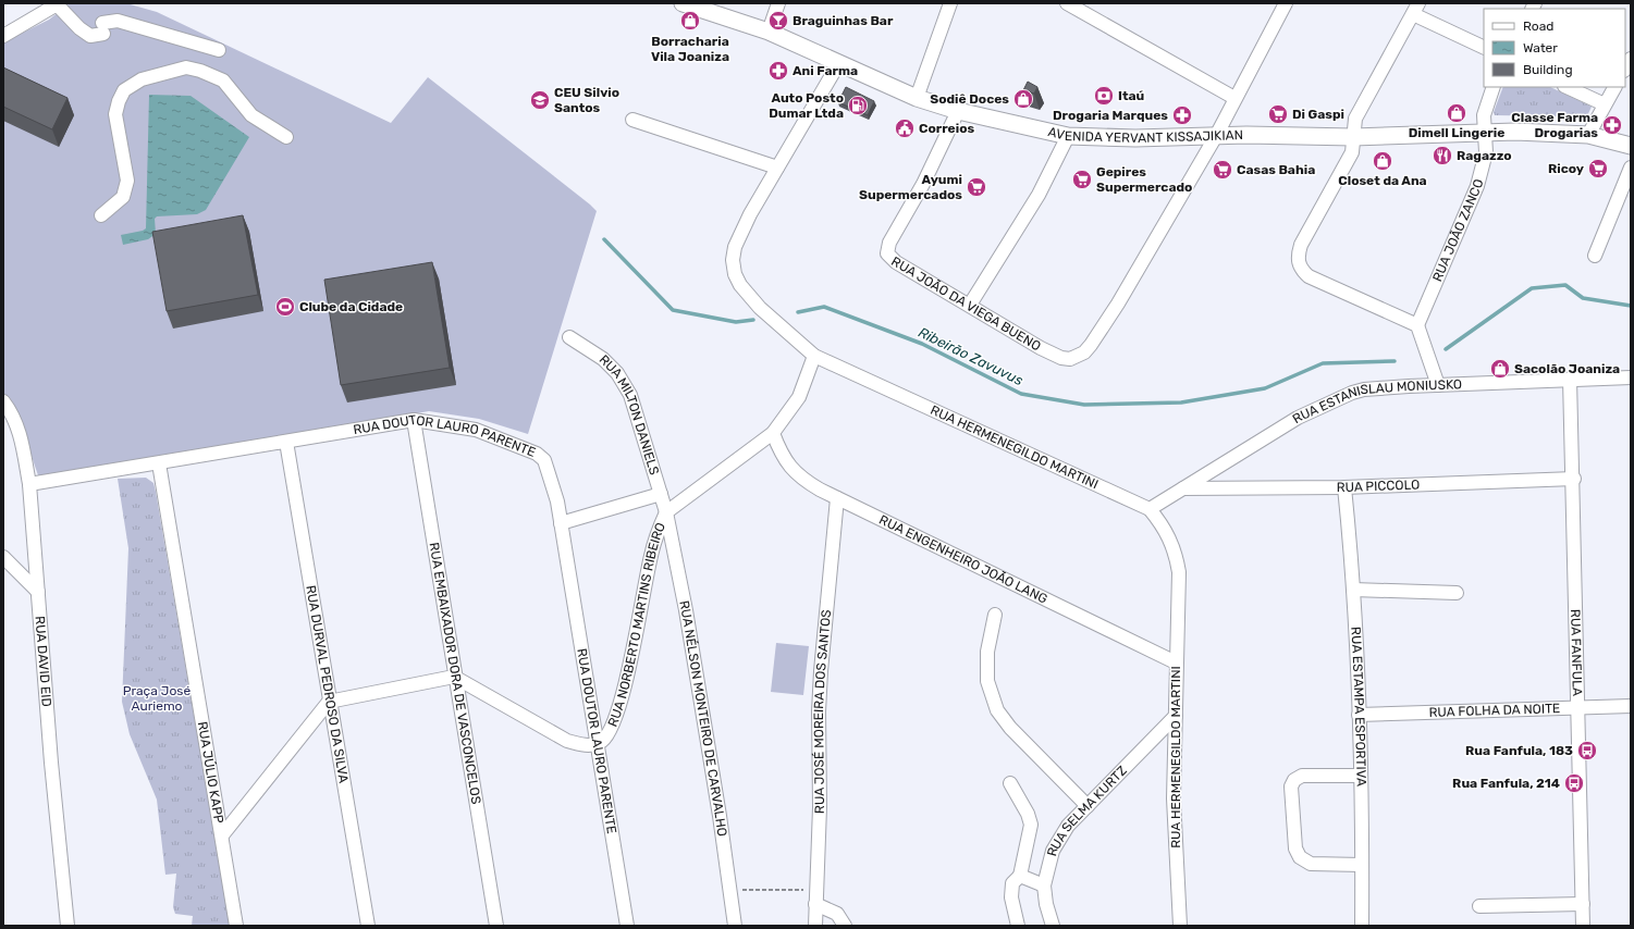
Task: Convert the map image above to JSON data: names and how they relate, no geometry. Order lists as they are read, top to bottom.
{
  "streets": {
    "main road": ["AVENIDA YERVANT KISSAJIKIAN"],
    "street": [
      "RUA JOÃO ZANCO",
      "RUA JOÃO DA VIEGA BUENO",
      "RUA ESTANISLAU MONIUSKO",
      "RUA MILTON DANIELS",
      "RUA DOUTOR LAURO PARENTE",
      "RUA HERMENEGILDO MARTINI",
      "RUA PICCOLO",
      "RUA ENGENHEIRO JOÃO LANG",
      "RUA NORBERTO MARTINS RIBEIRO",
      "RUA FANFULA",
      "RUA DAVID EID",
      "RUA EMBAIXADOR DORA DE VASCONCELOS",
      "RUA DURVAL PEDROSO DA SILVA",
      "RUA ESTAMPA ESPORTIVA",
      "RUA FOLHA DA NOITE",
      "RUA JOSÉ MOREIRA DOS SANTOS",
      "RUA NÉLSON MONTEIRO DE CARVALHO",
      "RUA JÚLIO KAPP",
      "RUA SELMA KURTZ"
    ]
  },
  "crossings": [
    ["AVENIDA YERVANT KISSAJIKIAN", "RUA JOÃO ZANCO"],
    ["AVENIDA YERVANT KISSAJIKIAN", "RUA JOÃO DA VIEGA BUENO"],
    ["AVENIDA YERVANT KISSAJIKIAN", "RUA HERMENEGILDO MARTINI"],
    ["RUA ESTANISLAU MONIUSKO", "RUA HERMENEGILDO MARTINI"],
    ["RUA ESTANISLAU MONIUSKO", "RUA PICCOLO"],
    ["RUA ESTANISLAU MONIUSKO", "RUA FANFULA"],
    ["RUA MILTON DANIELS", "RUA NORBERTO MARTINS RIBEIRO"],
    ["RUA MILTON DANIELS", "RUA NÉLSON MONTEIRO DE CARVALHO"],
    ["RUA DOUTOR LAURO PARENTE", "RUA NORBERTO MARTINS RIBEIRO"],
    ["RUA DOUTOR LAURO PARENTE", "RUA DAVID EID"],
    ["RUA DOUTOR LAURO PARENTE", "RUA EMBAIXADOR DORA DE VASCONCELOS"],
    ["RUA DOUTOR LAURO PARENTE", "RUA DURVAL PEDROSO DA SILVA"],
    ["RUA DOUTOR LAURO PARENTE", "RUA JÚLIO KAPP"],
    ["RUA HERMENEGILDO MARTINI", "RUA ENGENHEIRO JOÃO LANG"],
    ["RUA HERMENEGILDO MARTINI", "RUA NORBERTO MARTINS RIBEIRO"],
    ["RUA HERMENEGILDO MARTINI", "RUA SELMA KURTZ"],
    ["RUA PICCOLO", "RUA FANFULA"],
    ["RUA PICCOLO", "RUA ESTAMPA ESPORTIVA"],
    ["RUA ENGENHEIRO JOÃO LANG", "RUA NORBERTO MARTINS RIBEIRO"],
    ["RUA ENGENHEIRO JOÃO LANG", "RUA JOSÉ MOREIRA DOS SANTOS"],
    ["RUA NORBERTO MARTINS RIBEIRO", "RUA NÉLSON MONTEIRO DE CARVALHO"],
    ["RUA FANFULA", "RUA FOLHA DA NOITE"],
    ["RUA ESTAMPA ESPORTIVA", "RUA FOLHA DA NOITE"]
  ],
  "water": ["Ribeirão Zavuvus"],
  "parks": ["Praça José Auriemo"],
  "places": {
    "shop": [
      "Borracharia Vila Joaniza",
      "Sodiê Doces",
      "Dimell Lingerie",
      "Closet da Ana",
      "Sacolão Joaniza"
    ],
    "bar": ["Braguinhas Bar"],
    "pharmacy": ["Ani Farma", "Drogaria Marques", "Classe Farma Drogarias"],
    "bank": ["Itaú"],
    "school or university": ["CEU Silvio Santos"],
    "fuel station": ["Auto Posto Dumar Ltda"],
    "supermarket": [
      "Di Gaspi",
      "Ricoy",
      "Casas Bahia",
      "Gepires Supermercado",
      "Ayumi Supermercados"
    ],
    "public building": ["Correios"],
    "restaurant": ["Ragazzo"],
    "sports": ["Clube da Cidade"],
    "bus stop": ["Rua Fanfula, 183", "Rua Fanfula, 214"]
  },
  "legend": ["Road", "Water", "Building"]
}
